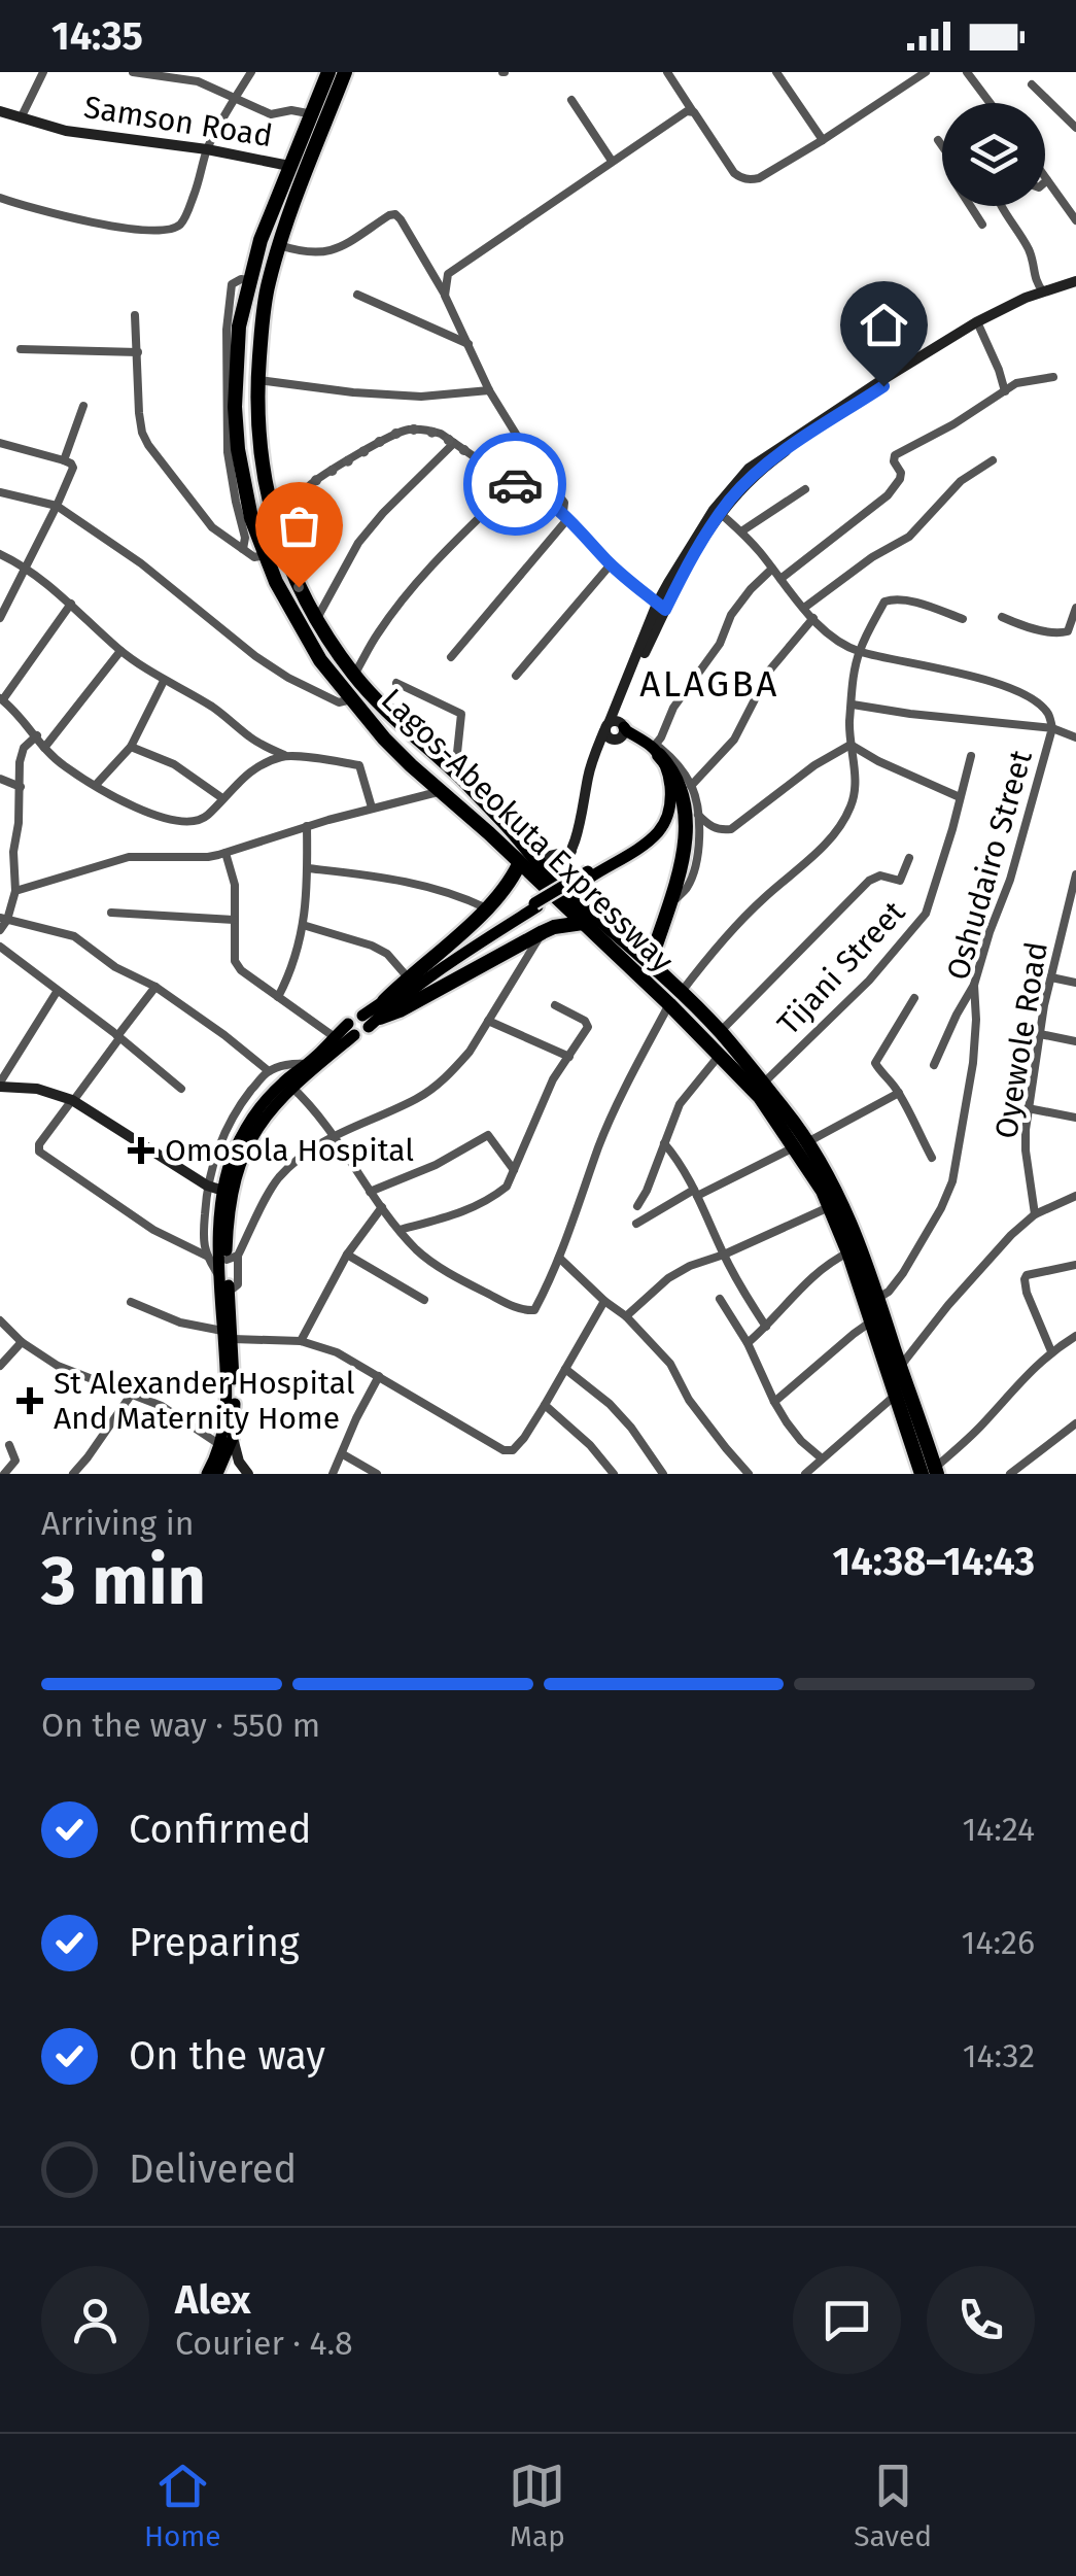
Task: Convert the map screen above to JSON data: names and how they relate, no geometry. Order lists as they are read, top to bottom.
{
  "streets": {
    "highway": ["Lagos-Abeokuta Expressway"],
    "main road": ["Samson Road"],
    "street": ["Oshudairo Street", "Tijani Street", "Oyewole Road"]
  },
  "crossings": [
    ["Samson Road", "Lagos-Abeokuta Expressway"],
    ["Lagos-Abeokuta Expressway", "Oshudairo Street"],
    ["Lagos-Abeokuta Expressway", "Tijani Street"]
  ],
  "districts": ["ALAGBA"],
  "places": {
    "health": ["Omosola Hospital", "St Alexander Hospital And Maternity Home"]
  },
  "page": {
    "status": "14:35",
    "heading": ["3 min", "Arriving in", "14:38–14:43"],
    "panel": ["Alex", "Courier · 4.8"],
    "bar": "On the way · 550 m",
    "list": [
      ["Confirmed", "14:24"],
      ["Preparing", "14:26"],
      ["On the way", "14:32"],
      "Delivered"
    ],
    "tabs": ["Home", "Map", "Saved"]
  }
}
